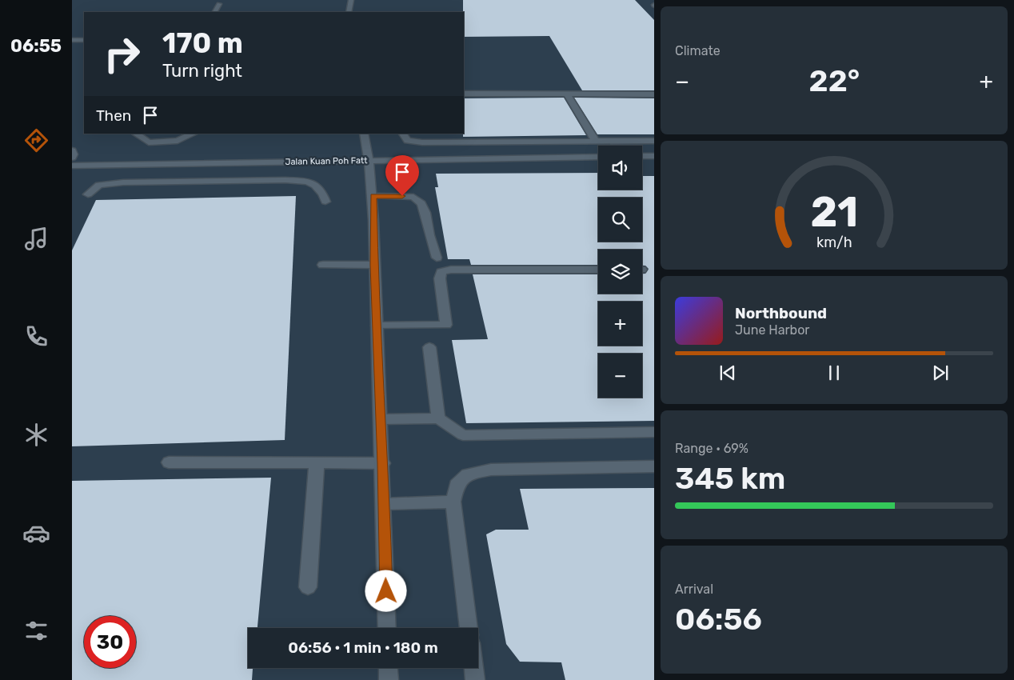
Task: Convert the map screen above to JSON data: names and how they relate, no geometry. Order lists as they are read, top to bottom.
{
  "streets": {
    "street": ["Jalan Kuan Poh Fatt"]
  },
  "page": {
    "tabs": "06:55",
    "tile": [
      "Climate",
      ["Range · 69%", "345 km"],
      ["Arrival", "06:56"]
    ],
    "turn": ["170 m", "Turn right"],
    "heat": ["−", "22°", "+"],
    "then": "Then",
    "map_buttons": ["+", "−"],
    "song": ["Northbound", "June Harbor"],
    "limit": "30",
    "trip": "06:56 · 1 min · 180 m",
    "gauge": ["21", "km/h"]
  }
}
